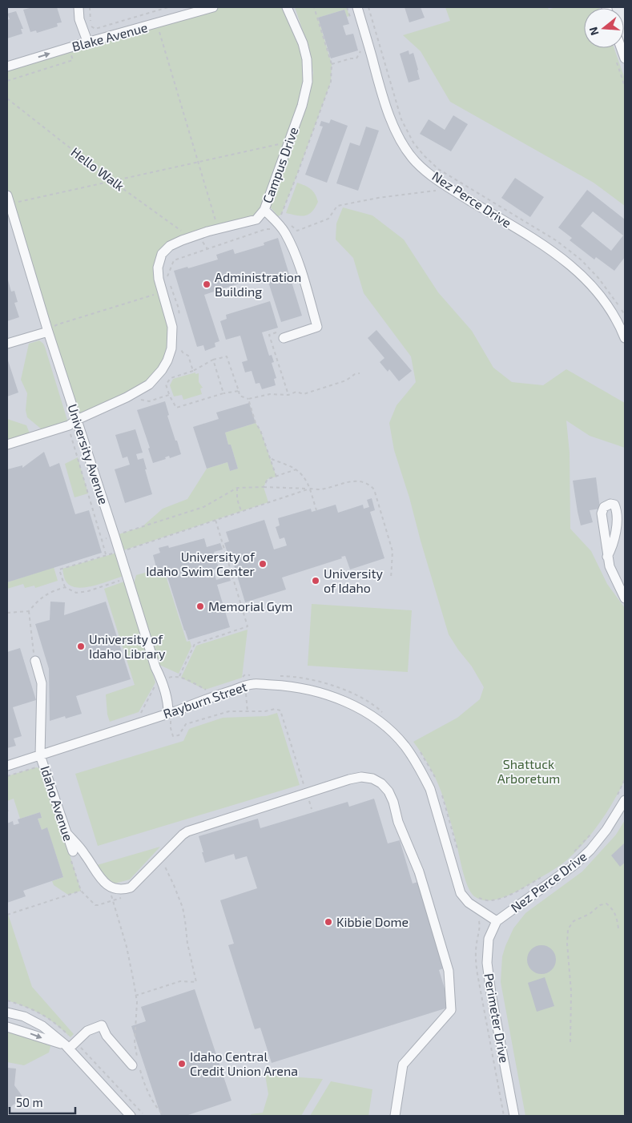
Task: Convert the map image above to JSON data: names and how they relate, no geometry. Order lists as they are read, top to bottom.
{
  "streets": {
    "street": [
      "Blake Avenue",
      "Campus Drive",
      "Nez Perce Drive",
      "University Avenue",
      "Rayburn Street",
      "Idaho Avenue",
      "Perimeter Drive"
    ],
    "path": ["Hello Walk"]
  },
  "crossings": [
    ["Campus Drive", "Hello Walk"],
    ["Campus Drive", "University Avenue"],
    ["Nez Perce Drive", "Rayburn Street"],
    ["Nez Perce Drive", "Perimeter Drive"],
    ["University Avenue", "Rayburn Street"],
    ["Rayburn Street", "Idaho Avenue"],
    ["Rayburn Street", "Perimeter Drive"]
  ],
  "one_way": ["Blake Avenue"],
  "parks": ["Shattuck Arboretum"],
  "places": [
    "Administration Building",
    "University of Idaho Swim Center",
    "University of Idaho",
    "Memorial Gym",
    "University of Idaho Library",
    "Kibbie Dome",
    "Idaho Central Credit Union Arena"
  ],
  "scale_bar": "50 m",
  "north": "left"
}
